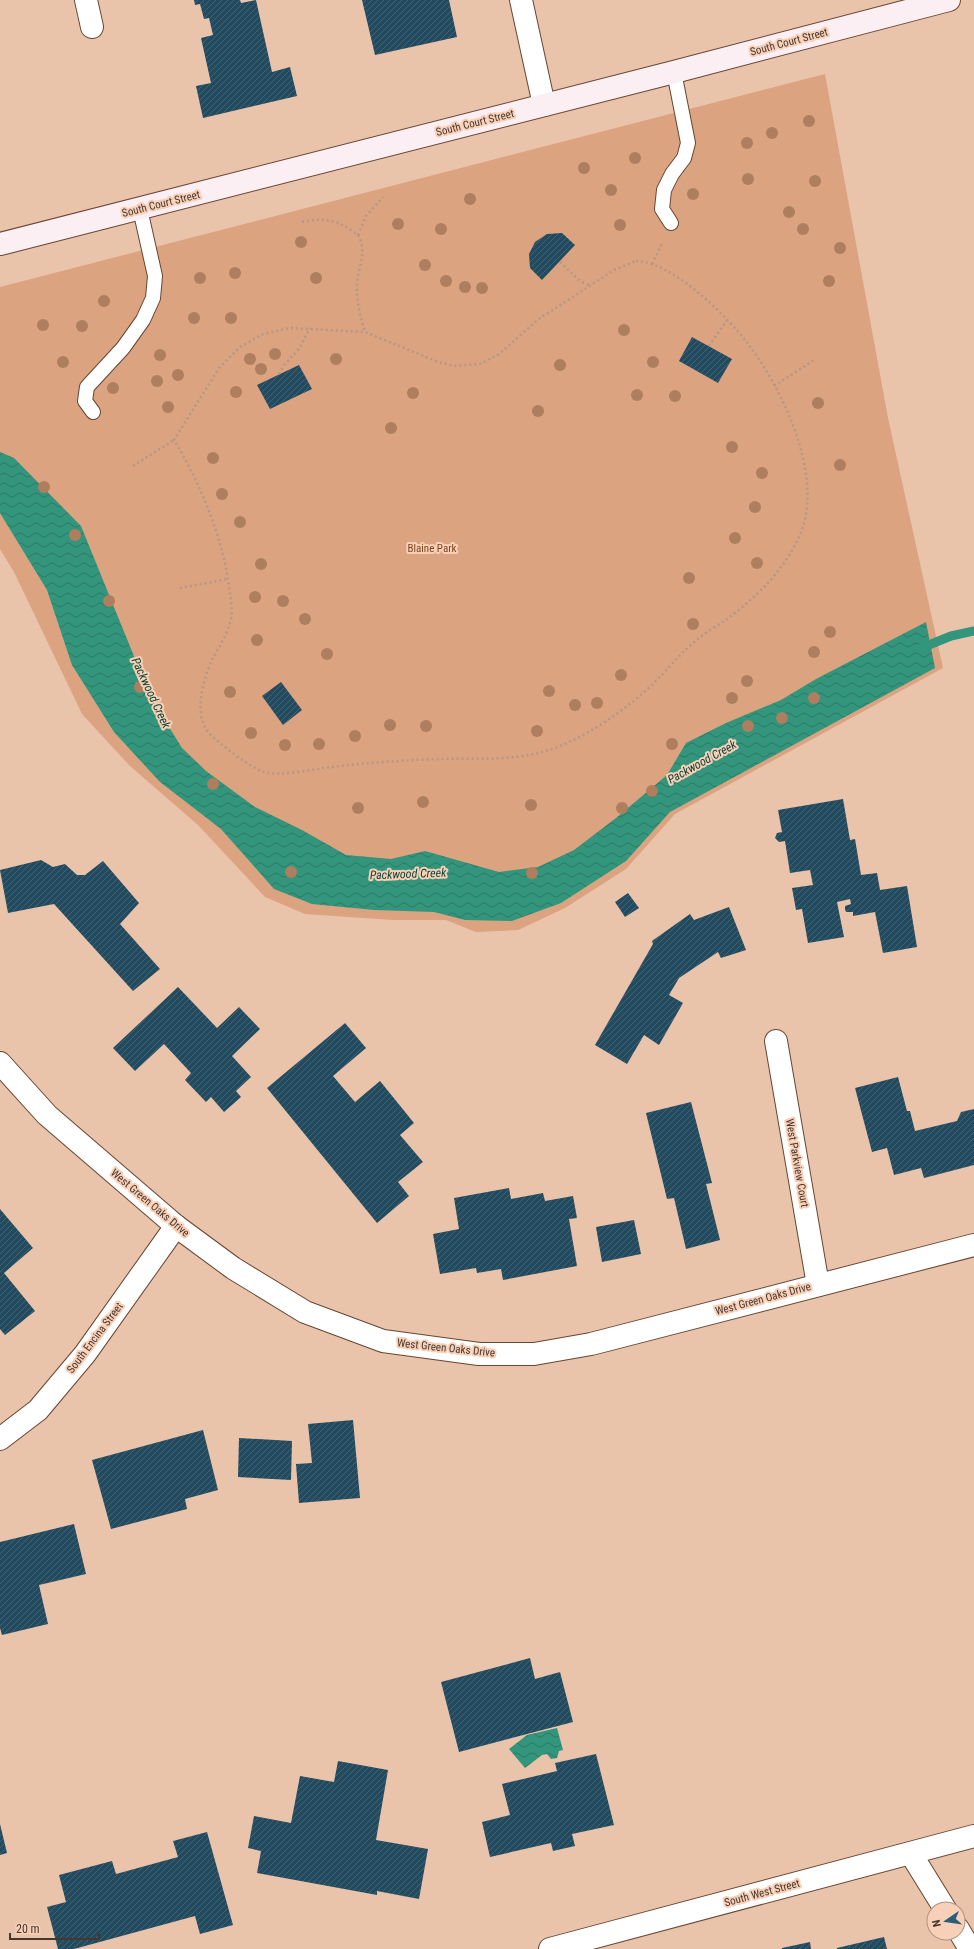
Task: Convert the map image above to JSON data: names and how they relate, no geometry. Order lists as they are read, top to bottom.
{
  "streets": {
    "street": [
      "South Court Street",
      "West Parkview Court",
      "West Green Oaks Drive",
      "South Encina Street",
      "South West Street"
    ]
  },
  "crossings": [
    ["West Parkview Court", "West Green Oaks Drive"],
    ["West Green Oaks Drive", "South Encina Street"]
  ],
  "water": ["Packwood Creek"],
  "parks": ["Blaine Park"],
  "scale_bar": "20 m",
  "north": "left"
}
